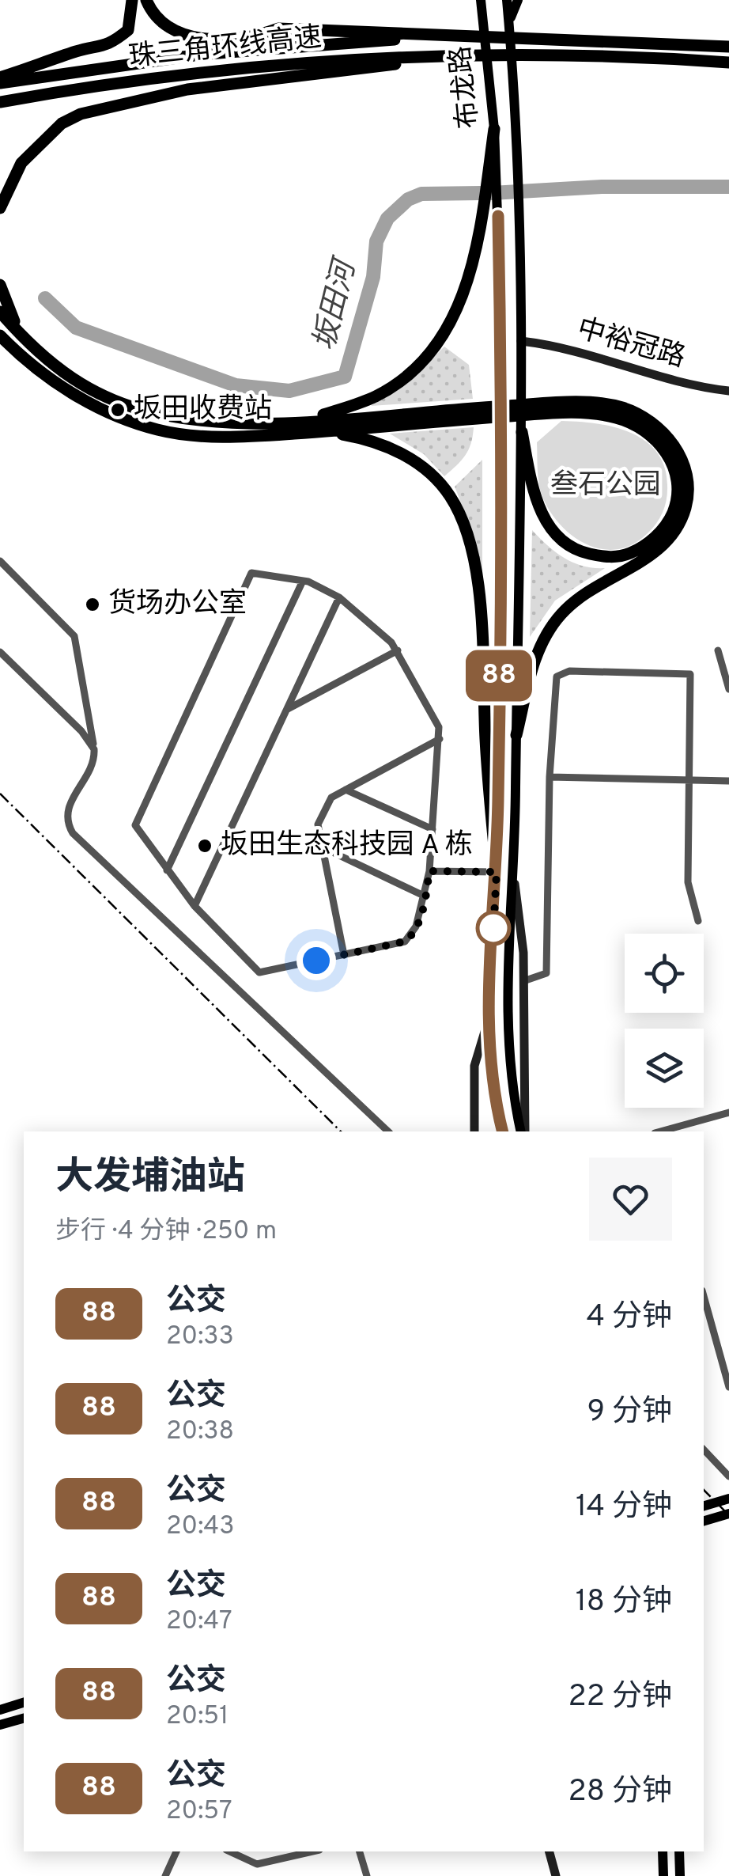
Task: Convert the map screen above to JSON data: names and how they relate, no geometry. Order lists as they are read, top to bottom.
{
  "streets": {
    "highway": ["珠三角环线高速"],
    "main road": ["布龙路", "中裕冠路"]
  },
  "crossings": [
    ["布龙路", "中裕冠路"]
  ],
  "water": ["坂田河"],
  "parks": ["叁石公园"],
  "places": ["坂田收费站", "货场办公室", "坂田生态科技园 A 栋"],
  "lines": ["bus line 88"],
  "page": {
    "on_map": "88",
    "heading": ["大发埔油站", "步行 · 4 分钟 · 250 m"],
    "list": [
      {
        "mark": "88",
        "name": "公交",
        "note": "20:33",
        "value": "4 分钟"
      },
      {
        "mark": "88",
        "name": "公交",
        "note": "20:38",
        "value": "9 分钟"
      },
      {
        "mark": "88",
        "name": "公交",
        "note": "20:43",
        "value": "14 分钟"
      },
      {
        "mark": "88",
        "name": "公交",
        "note": "20:47",
        "value": "18 分钟"
      },
      {
        "mark": "88",
        "name": "公交",
        "note": "20:51",
        "value": "22 分钟"
      },
      {
        "mark": "88",
        "name": "公交",
        "note": "20:57",
        "value": "28 分钟"
      }
    ]
  }
}
